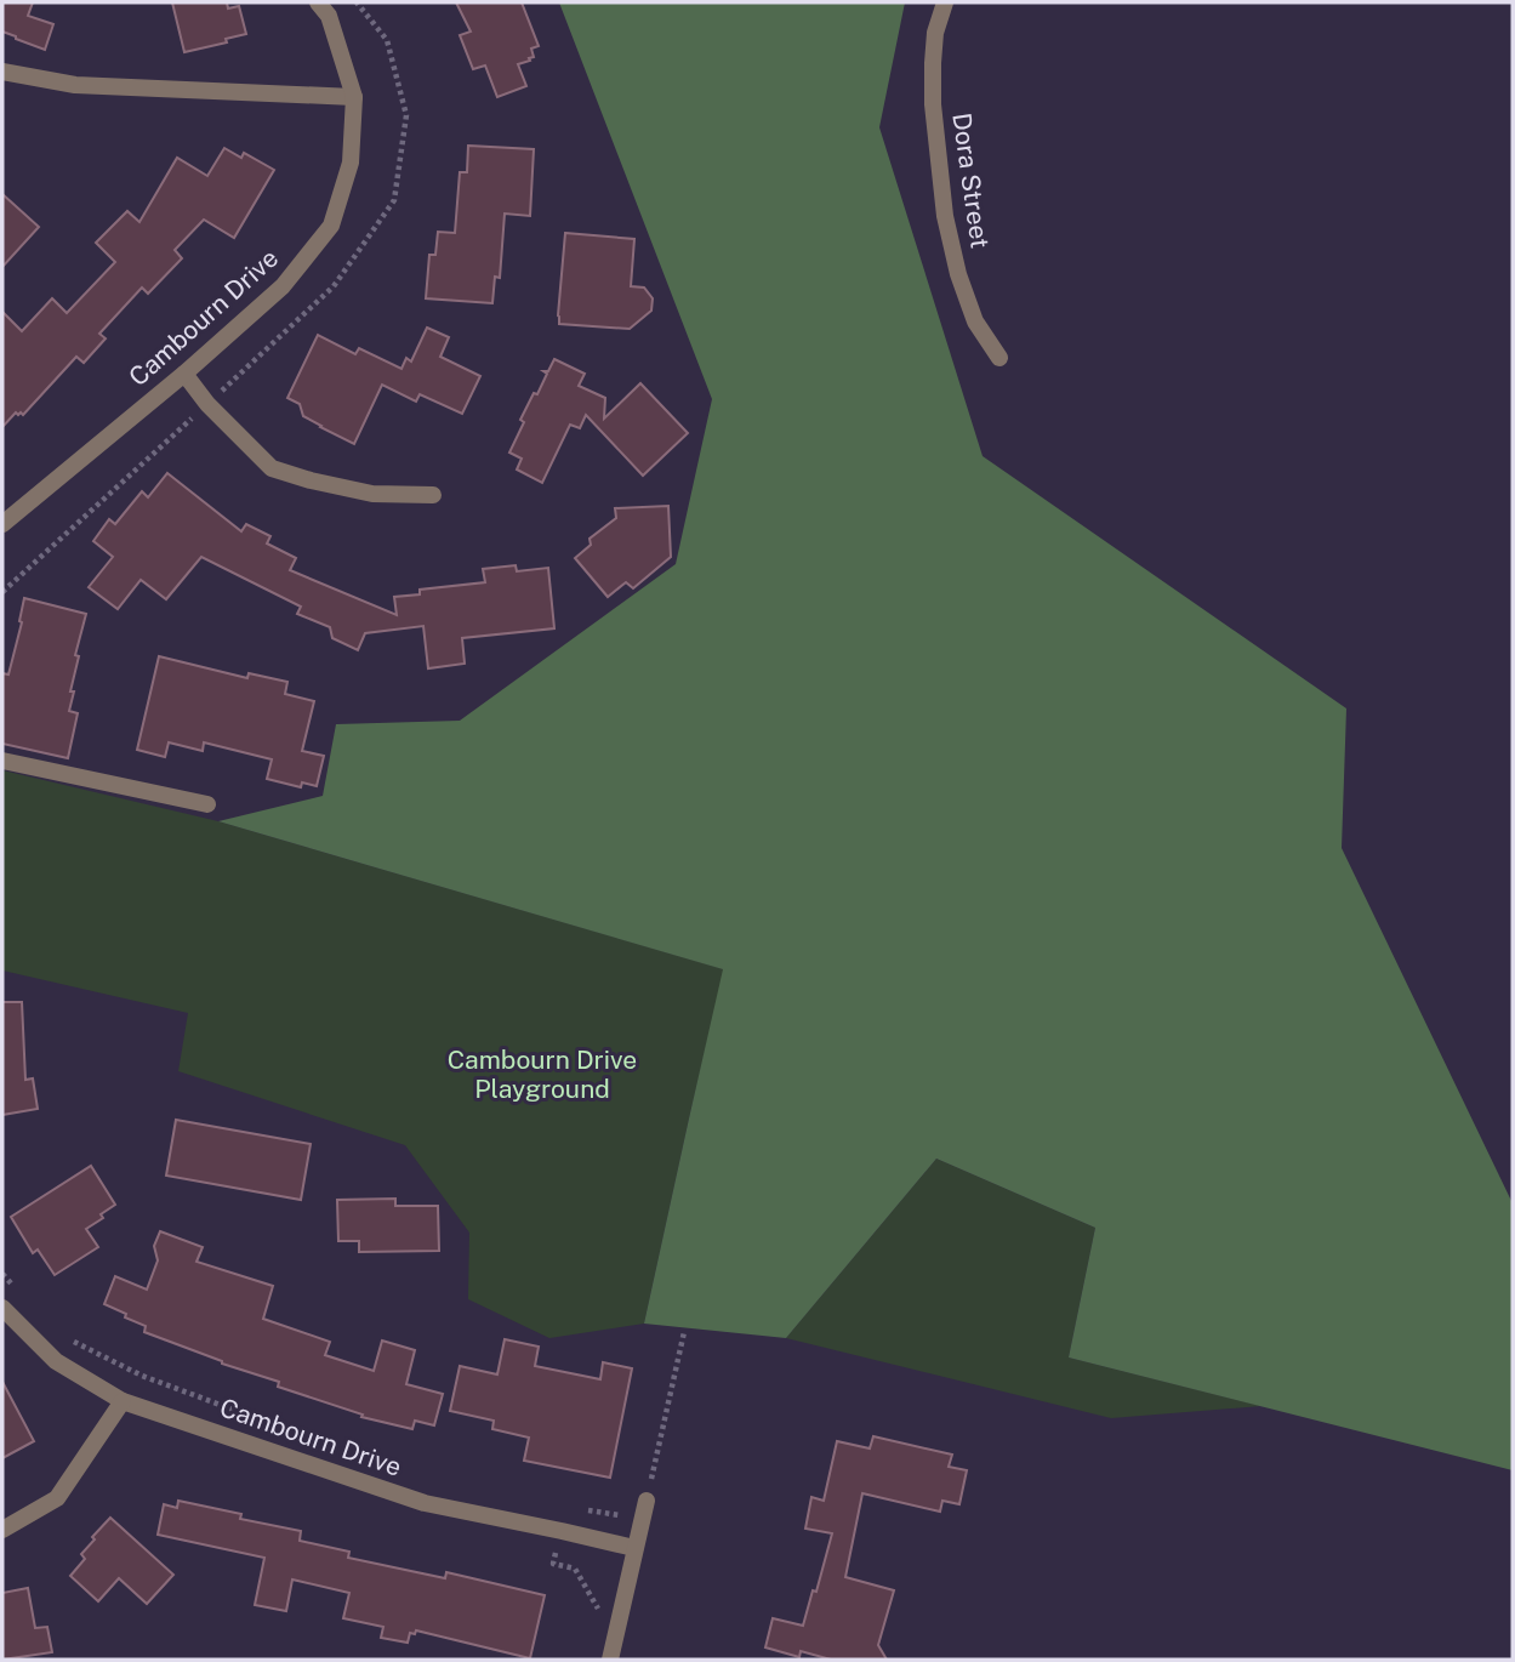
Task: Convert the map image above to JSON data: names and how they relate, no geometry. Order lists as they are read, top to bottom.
{
  "streets": {
    "street": ["Dora Street", "Cambourn Drive"]
  },
  "parks": ["Cambourn Drive Playground"]
}
